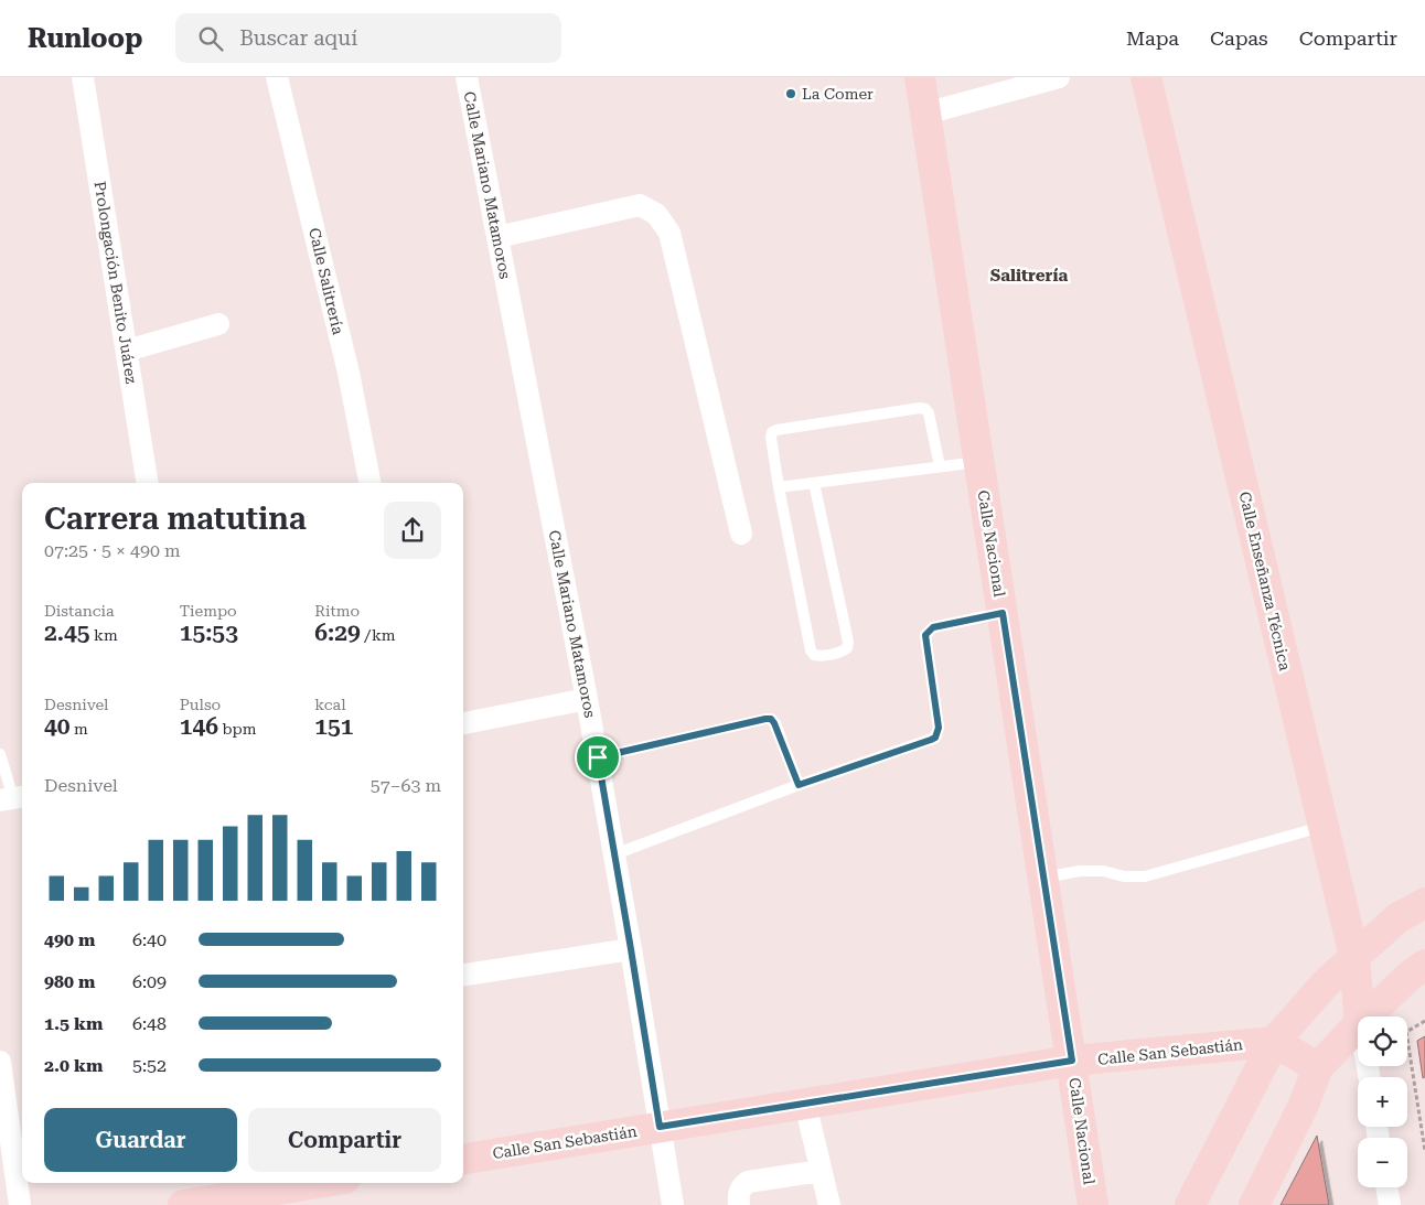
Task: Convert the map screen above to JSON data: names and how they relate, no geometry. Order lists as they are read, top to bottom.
{
  "streets": {
    "street": [
      "Calle Mariano Matamoros",
      "Calle Salitrería",
      "Prolongación Benito Juárez",
      "Calle Nacional",
      "Calle Enseñanza Técnica",
      "Calle San Sebastián"
    ]
  },
  "crossings": [
    ["Calle Mariano Matamoros", "Calle San Sebastián"],
    ["Calle Nacional", "Calle San Sebastián"]
  ],
  "districts": ["Salitrería"],
  "places": ["La Comer"],
  "page": {
    "header": "Runloop",
    "search": "Buscar aquí",
    "nav": ["Mapa", "Capas", "Compartir"],
    "heading": ["Carrera matutina", "07:25 · 5 × 490 m"],
    "stats": [
      ["Distancia", "2.45 km"],
      ["Tiempo", "15:53"],
      ["Ritmo", "6:29 /km"],
      ["Desnivel", "40 m"],
      ["Pulso", "146 bpm"],
      ["kcal", "151"]
    ],
    "chart": ["Desnivel", "57–63 m"],
    "list": [
      {
        "name": "490 m",
        "note": "6:40"
      },
      {
        "name": "980 m",
        "note": "6:09"
      },
      {
        "name": "1.5 km",
        "note": "6:48"
      },
      {
        "name": "2.0 km",
        "note": "5:52"
      }
    ],
    "map_buttons": ["+", "−"],
    "buttons": ["Guardar", "Compartir"]
  }
}
